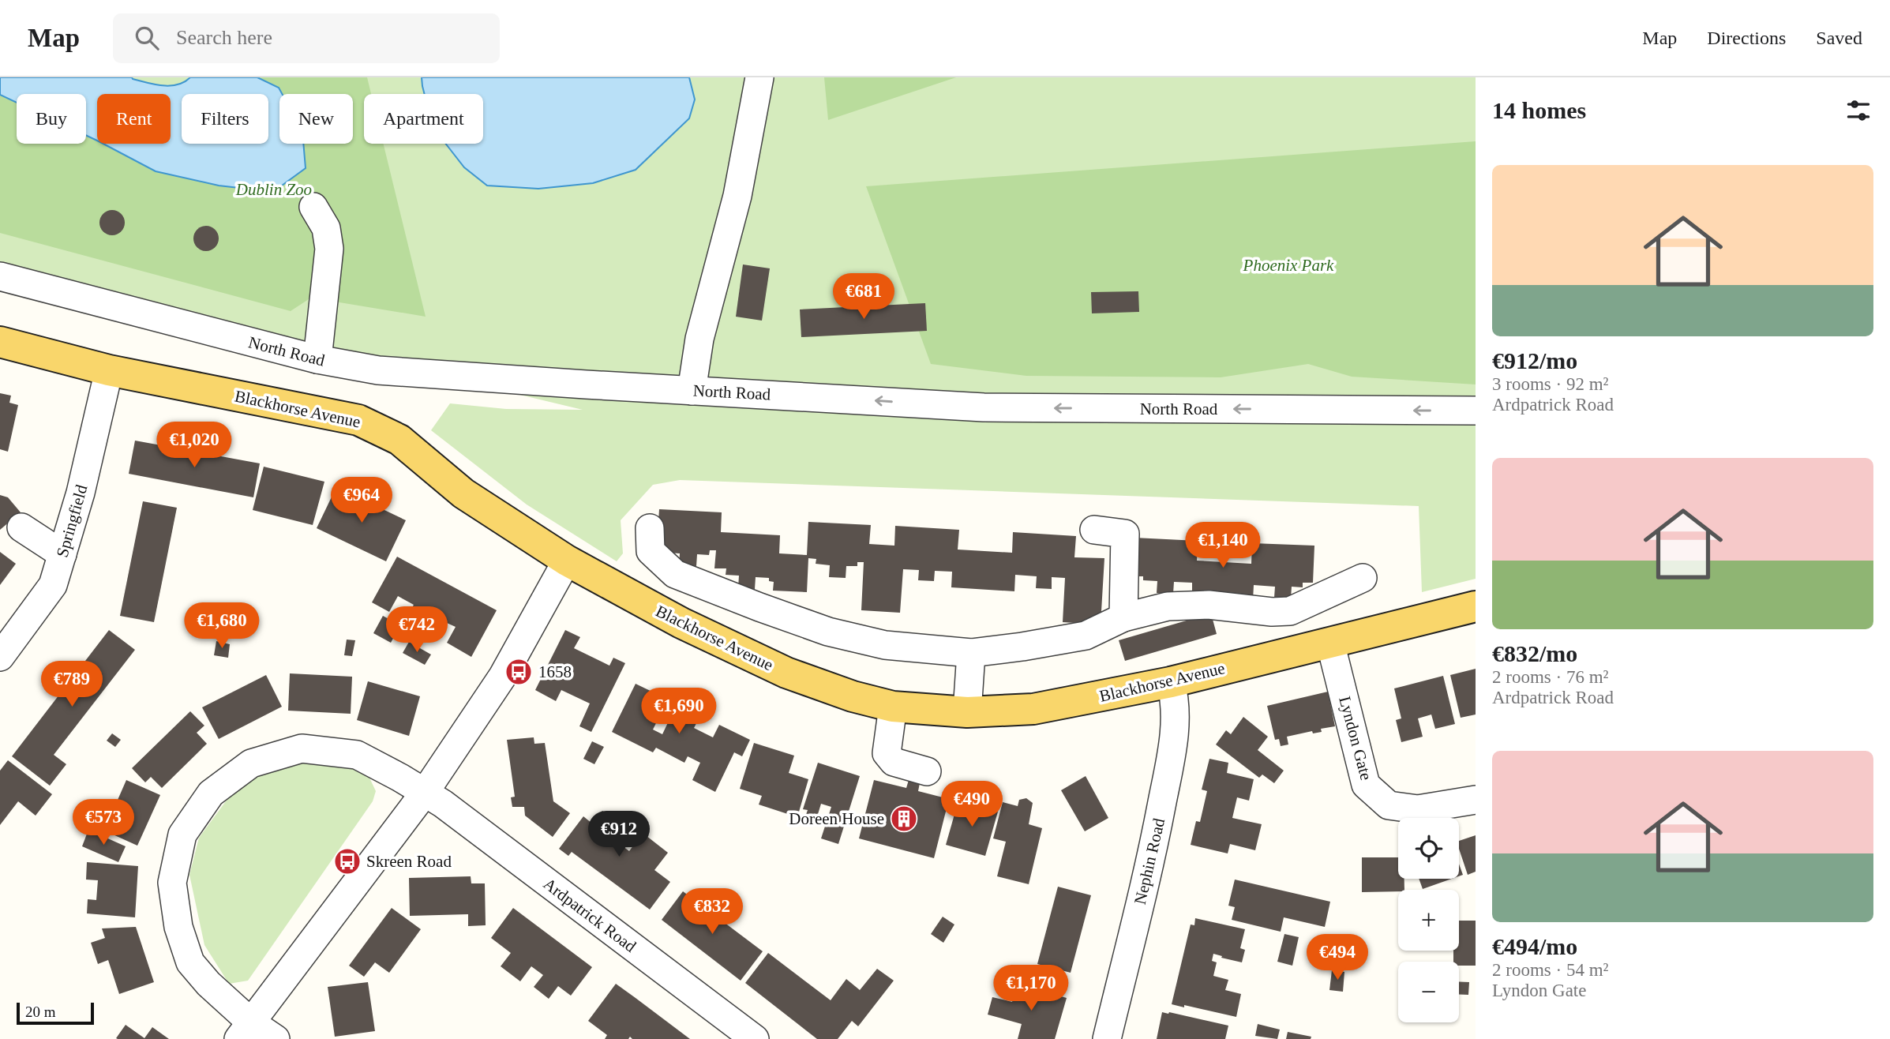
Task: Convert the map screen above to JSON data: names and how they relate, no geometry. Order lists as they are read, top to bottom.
{
  "streets": {
    "main road": ["Blackhorse Avenue"],
    "street": [
      "North Road",
      "Springfield",
      "Lyndon Gate",
      "Nephin Road",
      "Ardpatrick Road"
    ]
  },
  "crossings": [
    ["Blackhorse Avenue", "Springfield"],
    ["Blackhorse Avenue", "Lyndon Gate"],
    ["Blackhorse Avenue", "Nephin Road"]
  ],
  "parks": ["Dublin Zoo", "Phoenix Park"],
  "places": {
    "bus stop": ["1658", "Skreen Road"],
    "building": ["Doreen House"]
  },
  "scale_bar": "20 m",
  "page": {
    "header": "Map",
    "search": "Search here",
    "nav": ["Map", "Directions", "Saved"],
    "heading": "14 homes",
    "chip": [
      "Buy",
      "Rent",
      "Filters",
      "New",
      "Apartment"
    ],
    "list": [
      {
        "name": "€912/mo",
        "note": "3 rooms · 92 m² · Ardpatrick Road"
      },
      {
        "name": "€832/mo",
        "note": "2 rooms · 76 m² · Ardpatrick Road"
      },
      {
        "name": "€494/mo",
        "note": "2 rooms · 54 m² · Lyndon Gate"
      }
    ],
    "price": [
      "€681",
      "€1,020",
      "€964",
      "€1,140",
      "€1,680",
      "€742",
      "€789",
      "€1,690",
      "€490",
      "€573",
      "€912",
      "€832",
      "€494",
      "€1,170"
    ],
    "map_buttons": ["+", "−"],
    "scale": "20 m"
  }
}
